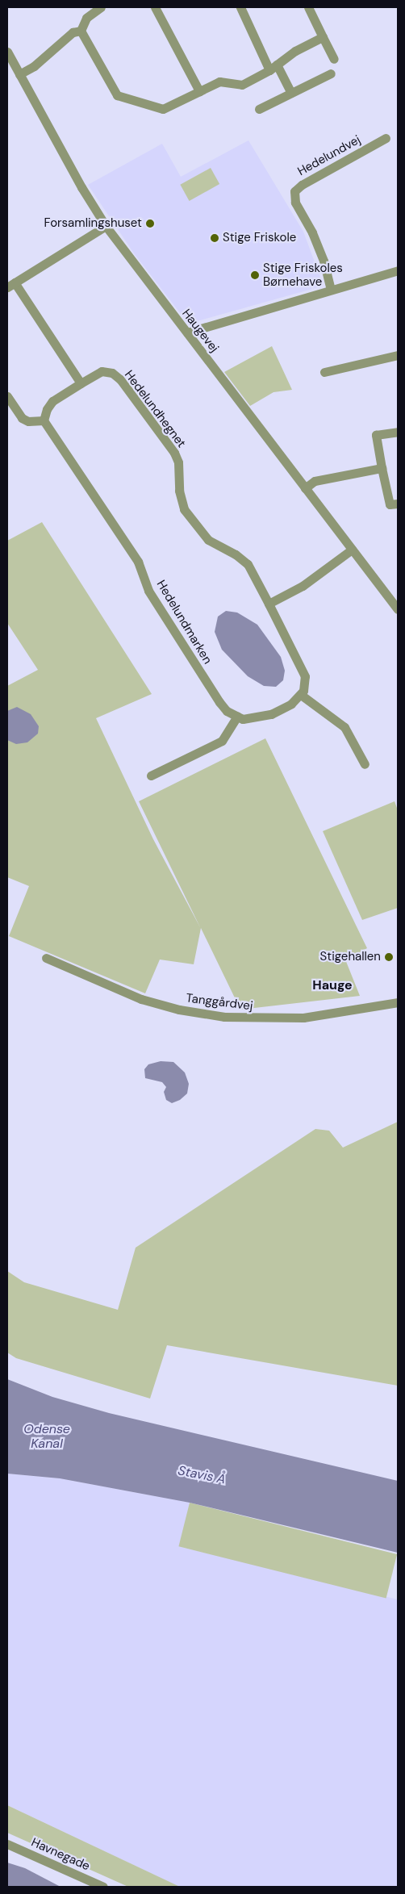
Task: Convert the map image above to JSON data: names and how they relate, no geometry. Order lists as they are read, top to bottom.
{
  "streets": {
    "street": [
      "Hedelundvej",
      "Haugevej",
      "Hedelundhegnet",
      "Hedelundmarken",
      "Tanggårdvej",
      "Havnegade"
    ]
  },
  "districts": ["Hauge"],
  "water": ["Odense Kanal", "Stavis Å"],
  "places": [
    "Forsamlingshuset",
    "Stige Friskole",
    "Stige Friskoles Børnehave",
    "Stigehallen"
  ]
}
